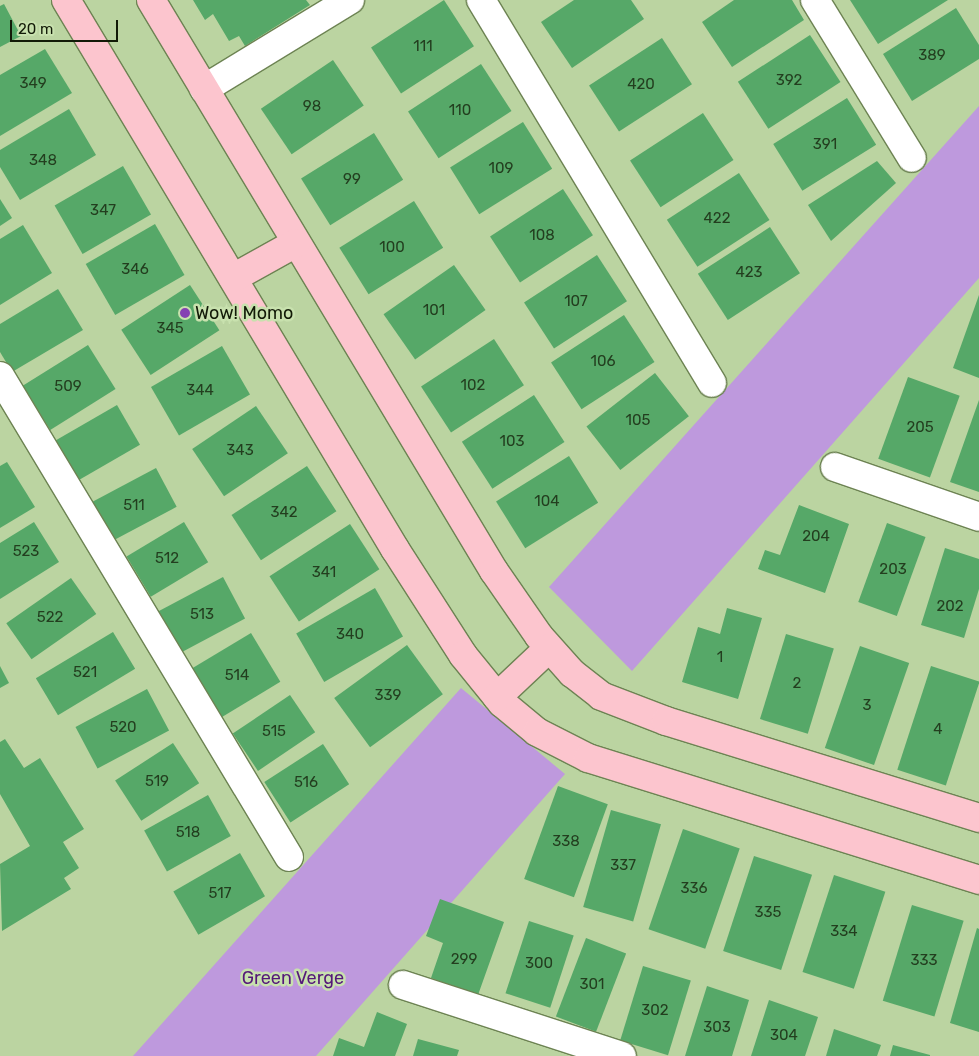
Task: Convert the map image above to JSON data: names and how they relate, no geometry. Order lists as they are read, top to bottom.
{
  "parks": ["Green Verge"],
  "places": ["Wow! Momo"],
  "house_numbers": [
    "111",
    "389",
    "392",
    "349",
    "420",
    "98",
    "110",
    "391",
    "348",
    "109",
    "99",
    "347",
    "422",
    "108",
    "100",
    "346",
    "423",
    "107",
    "101",
    "345",
    "106",
    "102",
    "509",
    "344",
    "105",
    "205",
    "103",
    "343",
    "104",
    "511",
    "342",
    "204",
    "523",
    "512",
    "203",
    "341",
    "202",
    "513",
    "522",
    "340",
    "1",
    "521",
    "514",
    "2",
    "339",
    "3",
    "520",
    "4",
    "515",
    "519",
    "516",
    "518",
    "338",
    "337",
    "336",
    "517",
    "335",
    "334",
    "299",
    "333",
    "300",
    "301",
    "302",
    "303",
    "304"
  ],
  "scale_bar": "20 m"
}
